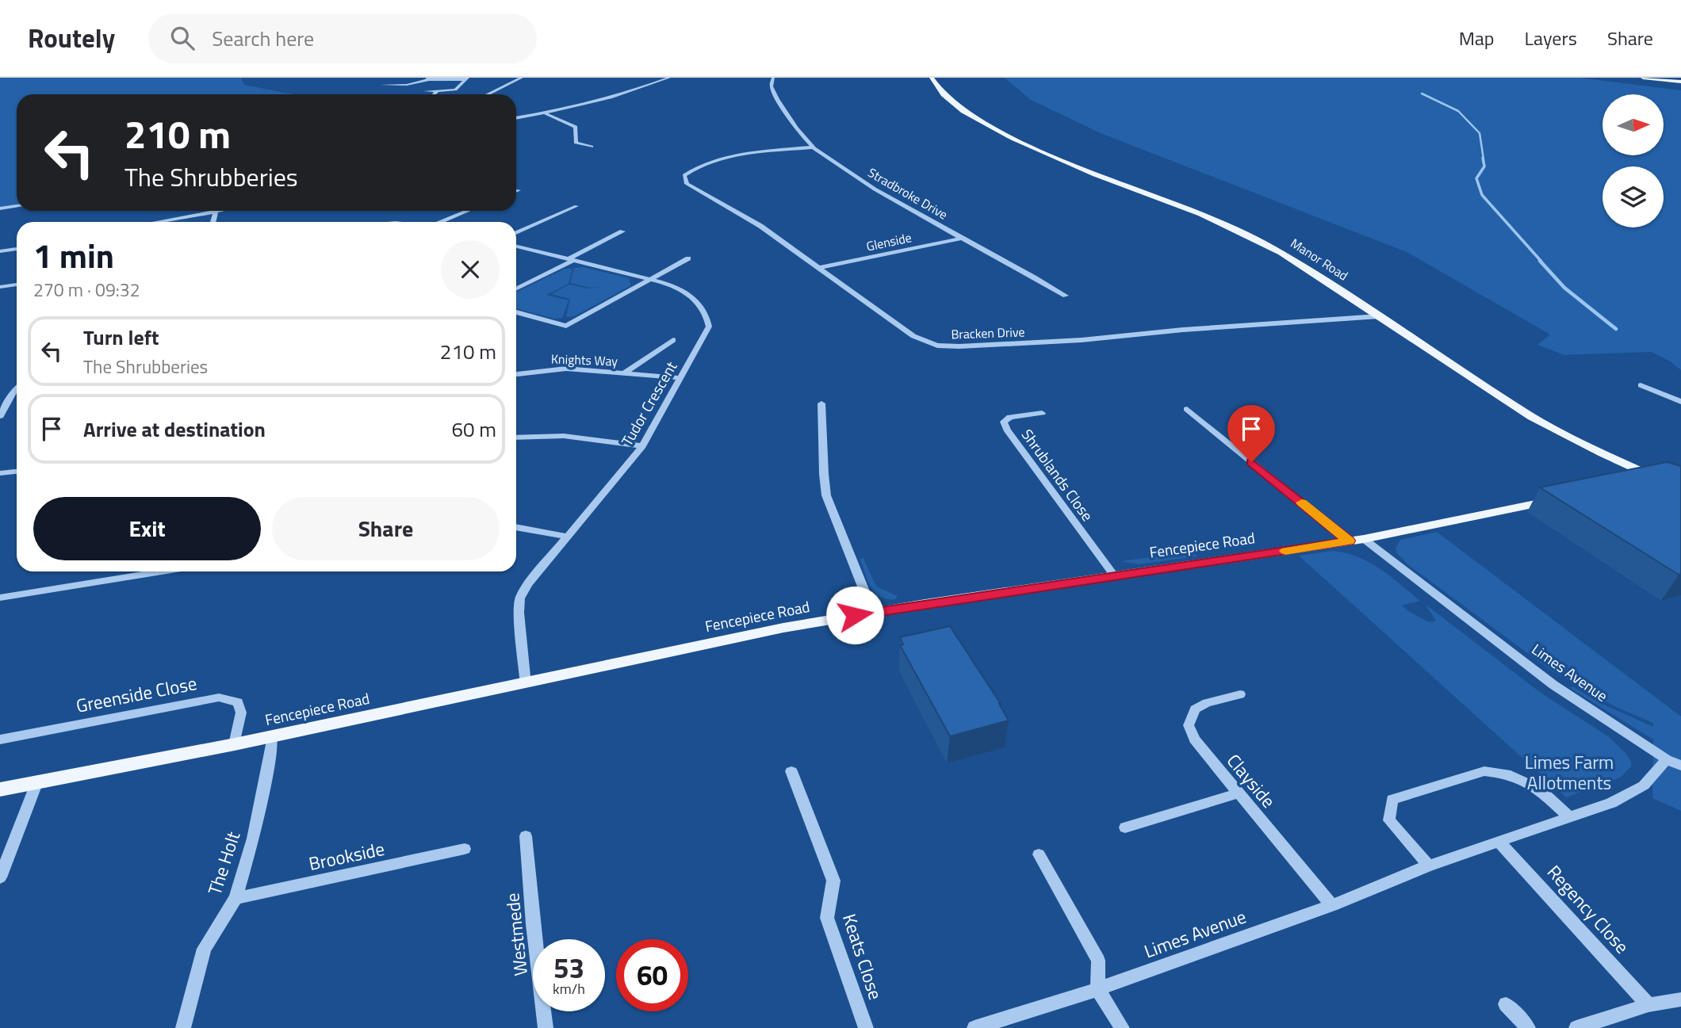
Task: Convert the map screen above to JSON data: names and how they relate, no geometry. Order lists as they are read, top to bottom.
{
  "streets": {
    "main road": ["Manor Road", "Fencepiece Road"],
    "street": [
      "Stradbroke Drive",
      "Glenside",
      "Bracken Drive",
      "Knights Way",
      "Tudor Crescent",
      "Shrublands Close",
      "Limes Avenue",
      "Greenside Close",
      "Clayside",
      "Brookside",
      "The Holt",
      "Regency Close",
      "Westmede",
      "Keats Close"
    ]
  },
  "crossings": [
    ["Stradbroke Drive", "Glenside"],
    ["Stradbroke Drive", "Bracken Drive"],
    ["Glenside", "Bracken Drive"],
    ["Manor Road", "Bracken Drive"],
    ["Knights Way", "Tudor Crescent"],
    ["Tudor Crescent", "Fencepiece Road"],
    ["Shrublands Close", "Fencepiece Road"],
    ["Fencepiece Road", "Limes Avenue"],
    ["Fencepiece Road", "Greenside Close"],
    ["Fencepiece Road", "The Holt"],
    ["Limes Avenue", "Clayside"],
    ["Limes Avenue", "Regency Close"],
    ["Brookside", "The Holt"]
  ],
  "parks": ["Limes Farm Allotments"],
  "north": "right",
  "page": {
    "header": "Routely",
    "search": "Search here",
    "nav": ["Map", "Layers", "Share"],
    "turn": ["210 m", "The Shrubberies"],
    "heading": ["1 min", "270 m · 09:32"],
    "list": [
      {
        "name": "Turn left",
        "note": "The Shrubberies",
        "value": "210 m"
      },
      {
        "name": "Arrive at destination",
        "value": "60 m"
      }
    ],
    "buttons": ["Exit", "Share"],
    "speed": "53 km/h",
    "limit": "60"
  }
}
